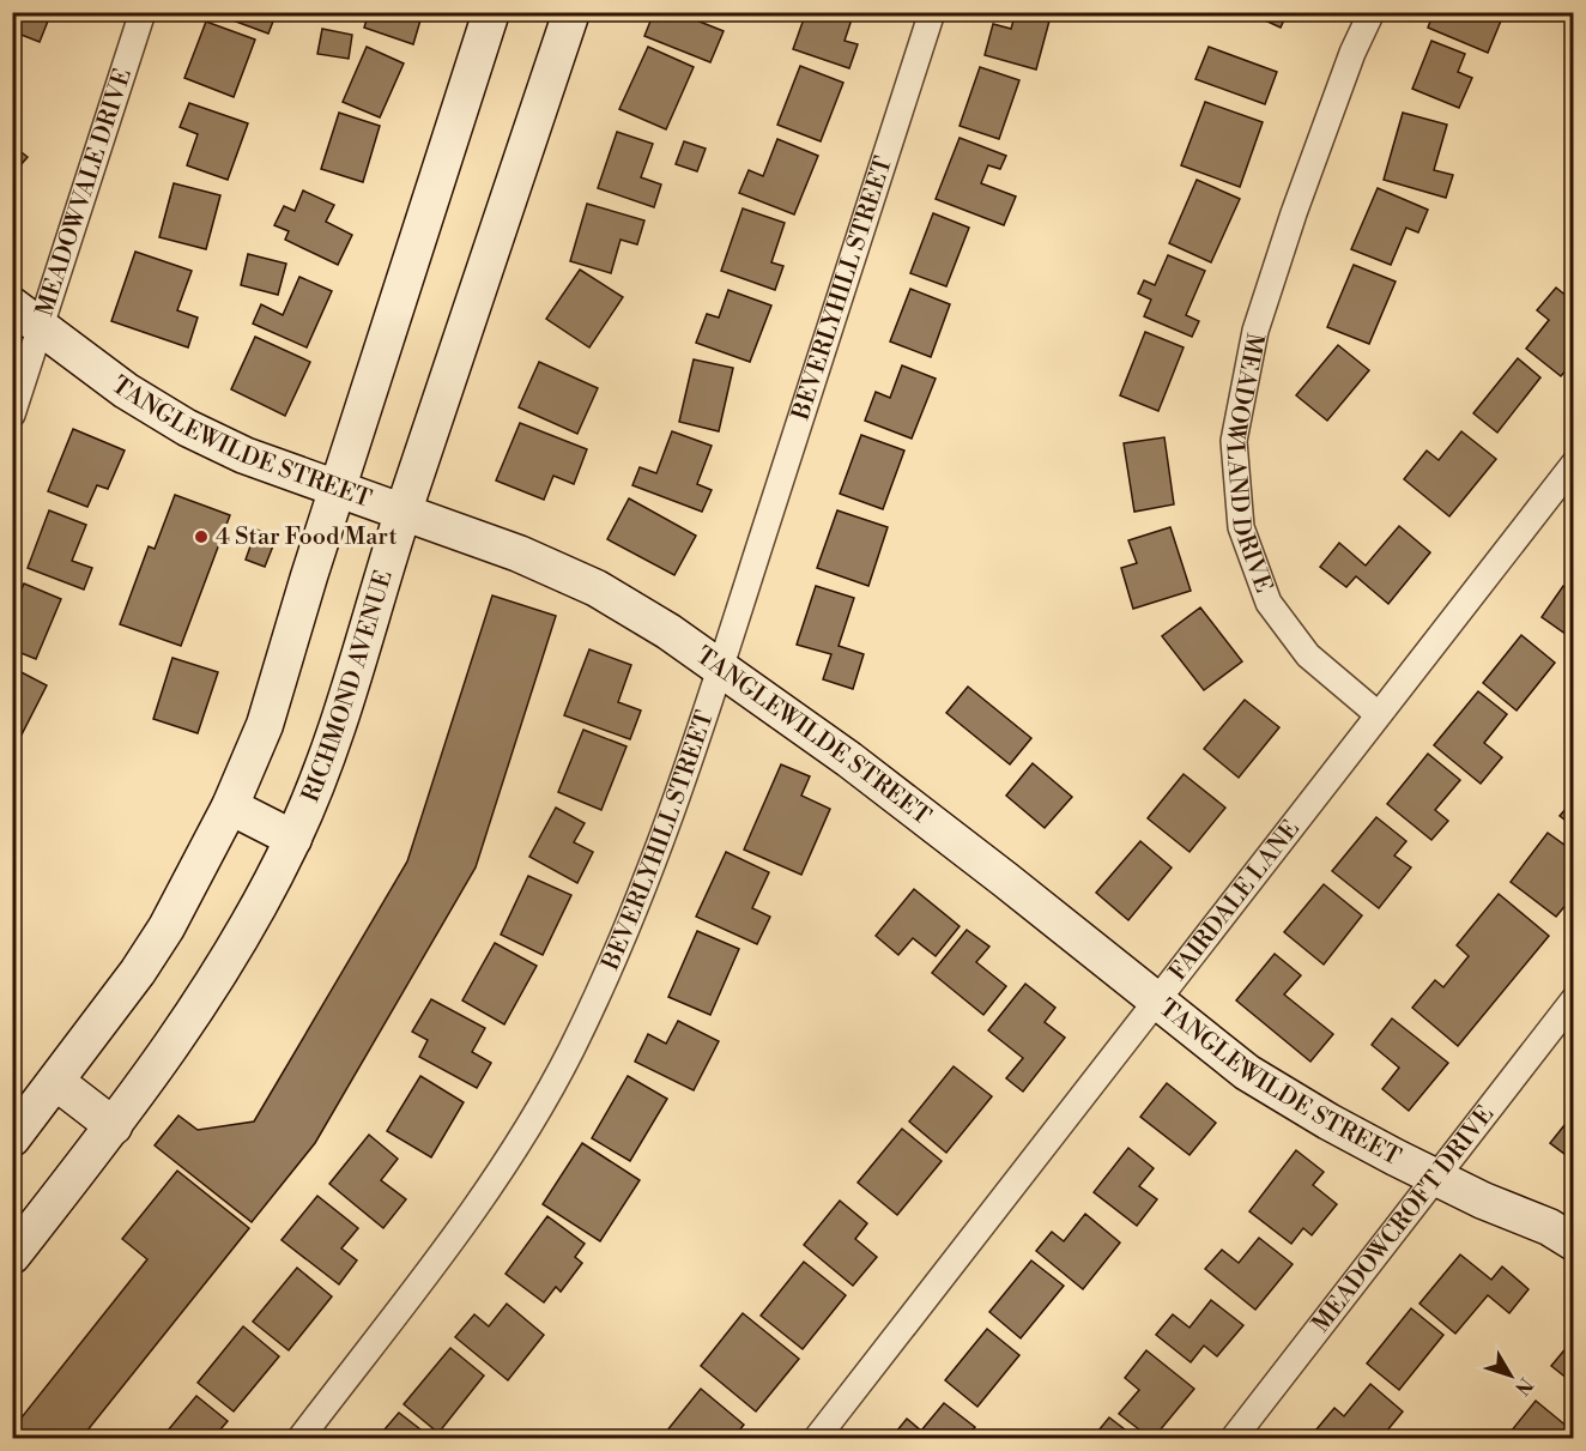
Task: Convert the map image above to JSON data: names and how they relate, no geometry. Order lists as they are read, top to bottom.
{
  "streets": {
    "main road": ["TANGLEWILDE STREET", "RICHMOND AVENUE"],
    "street": [
      "MEADOWVALE DRIVE",
      "BEVERLYHILL STREET",
      "MEADOWLAND DRIVE",
      "FAIRDALE LANE",
      "MEADOWCROFT DRIVE"
    ]
  },
  "crossings": [
    ["MEADOWVALE DRIVE", "TANGLEWILDE STREET"],
    ["BEVERLYHILL STREET", "TANGLEWILDE STREET"],
    ["TANGLEWILDE STREET", "RICHMOND AVENUE"],
    ["TANGLEWILDE STREET", "FAIRDALE LANE"],
    ["TANGLEWILDE STREET", "MEADOWCROFT DRIVE"],
    ["MEADOWLAND DRIVE", "FAIRDALE LANE"]
  ],
  "places": ["4 Star Food Mart"],
  "north": "bottom right"
}
